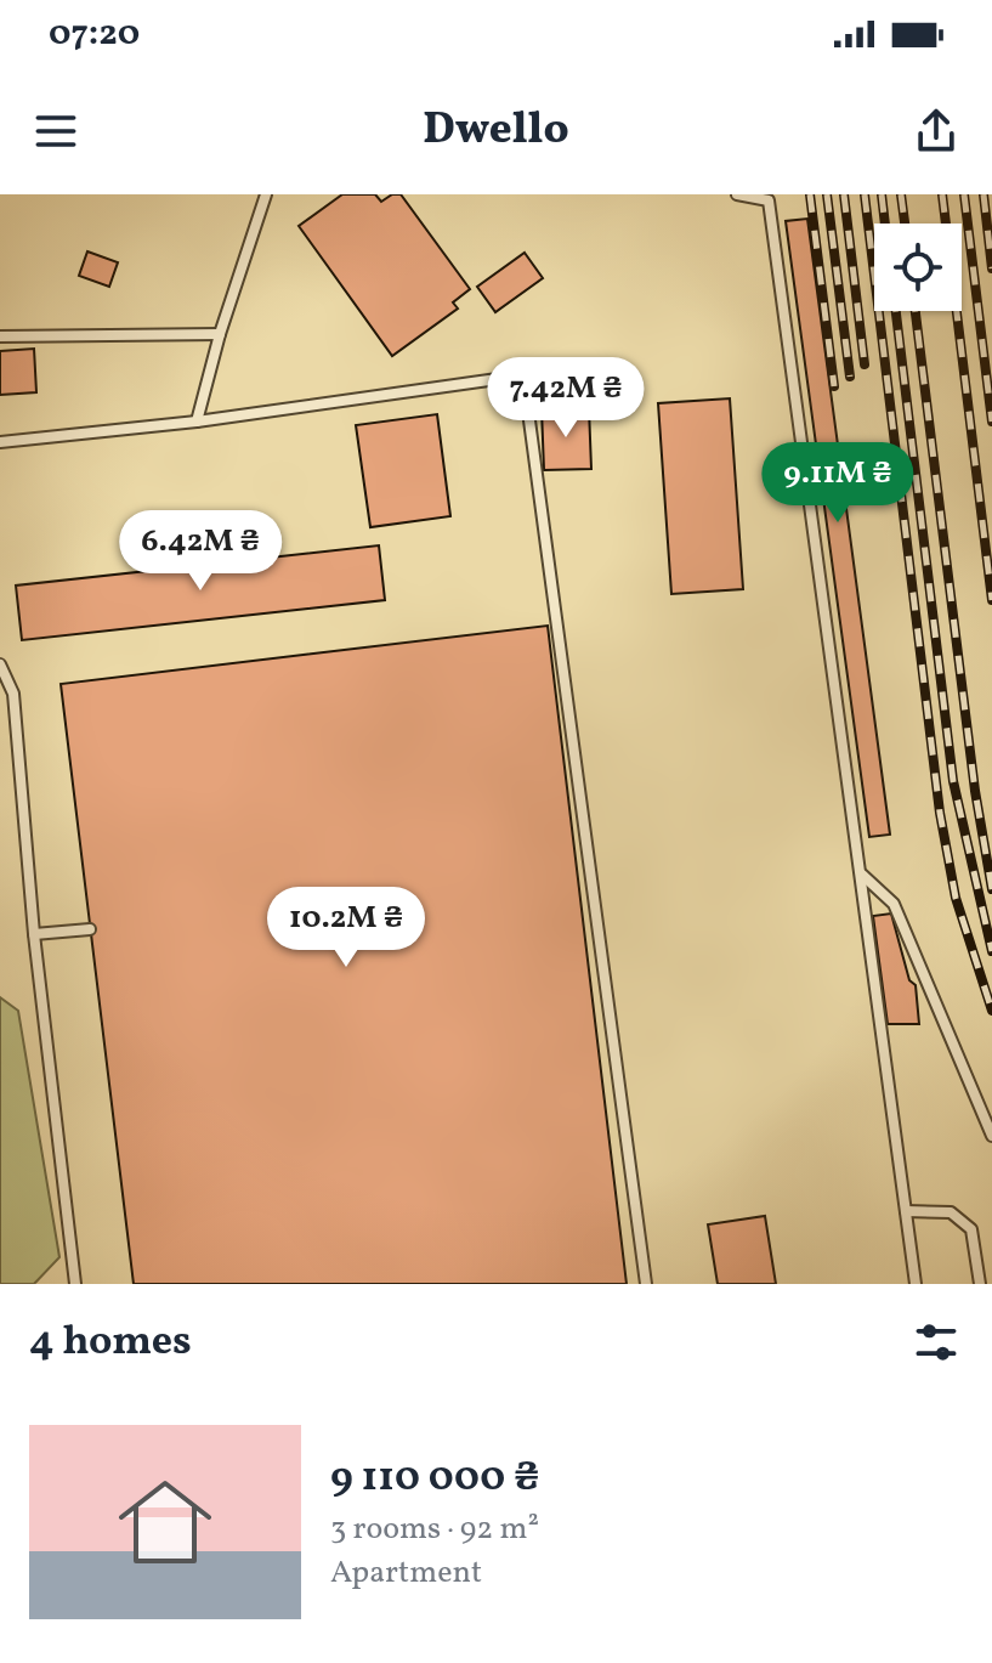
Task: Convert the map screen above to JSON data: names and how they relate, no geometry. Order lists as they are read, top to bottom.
{
  "page": {
    "status": "07:20",
    "header": "Dwello",
    "price": [
      "7.42M ₴",
      "9.11M ₴",
      "6.42M ₴",
      "10.2M ₴"
    ],
    "heading": "4 homes",
    "list": [
      {
        "name": "9 110 000 ₴",
        "note": "3 rooms · 92 m² · Apartment"
      }
    ]
  }
}
